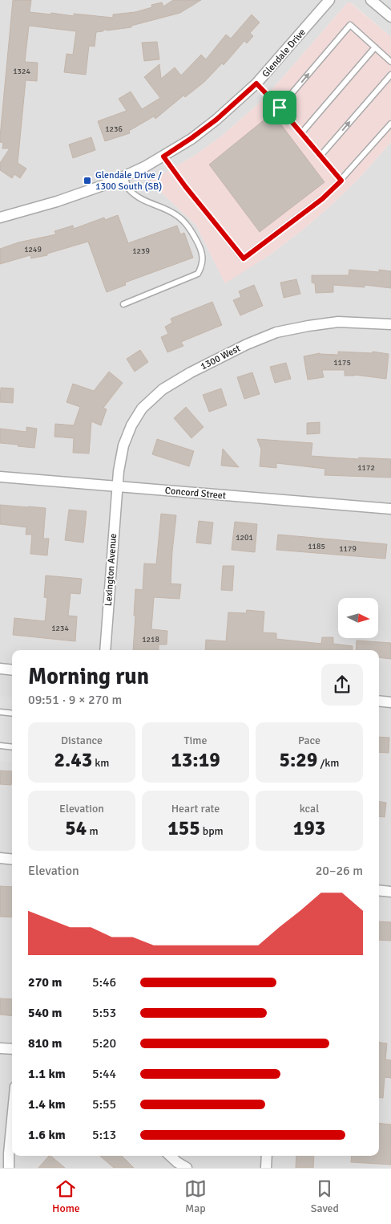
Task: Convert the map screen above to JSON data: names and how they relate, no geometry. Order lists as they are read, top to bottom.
{
  "streets": {
    "street": [
      "Glendale Drive",
      "1300 West",
      "Concord Street",
      "Lexington Avenue"
    ]
  },
  "crossings": [
    ["1300 West", "Concord Street"],
    ["1300 West", "Lexington Avenue"],
    ["Concord Street", "Lexington Avenue"]
  ],
  "places": {
    "transit": ["Glendale Drive / 1300 South (SB)"]
  },
  "house_numbers": [
    "1324",
    "1236",
    "1249",
    "1239",
    "1175",
    "1172",
    "1201",
    "1185",
    "1179",
    "1234",
    "1218"
  ],
  "north": "right",
  "page": {
    "heading": ["Morning run", "09:51 · 9 × 270 m"],
    "stats": [
      ["Distance", "2.43 km"],
      ["Time", "13:19"],
      ["Pace", "5:29 /km"],
      ["Elevation", "54 m"],
      ["Heart rate", "155 bpm"],
      ["kcal", "193"]
    ],
    "chart": ["Elevation", "20–26 m"],
    "list": [
      {
        "name": "270 m",
        "note": "5:46"
      },
      {
        "name": "540 m",
        "note": "5:53"
      },
      {
        "name": "810 m",
        "note": "5:20"
      },
      {
        "name": "1.1 km",
        "note": "5:44"
      },
      {
        "name": "1.4 km",
        "note": "5:55"
      },
      {
        "name": "1.6 km",
        "note": "5:13"
      }
    ],
    "tabs": ["Home", "Map", "Saved"]
  }
}
